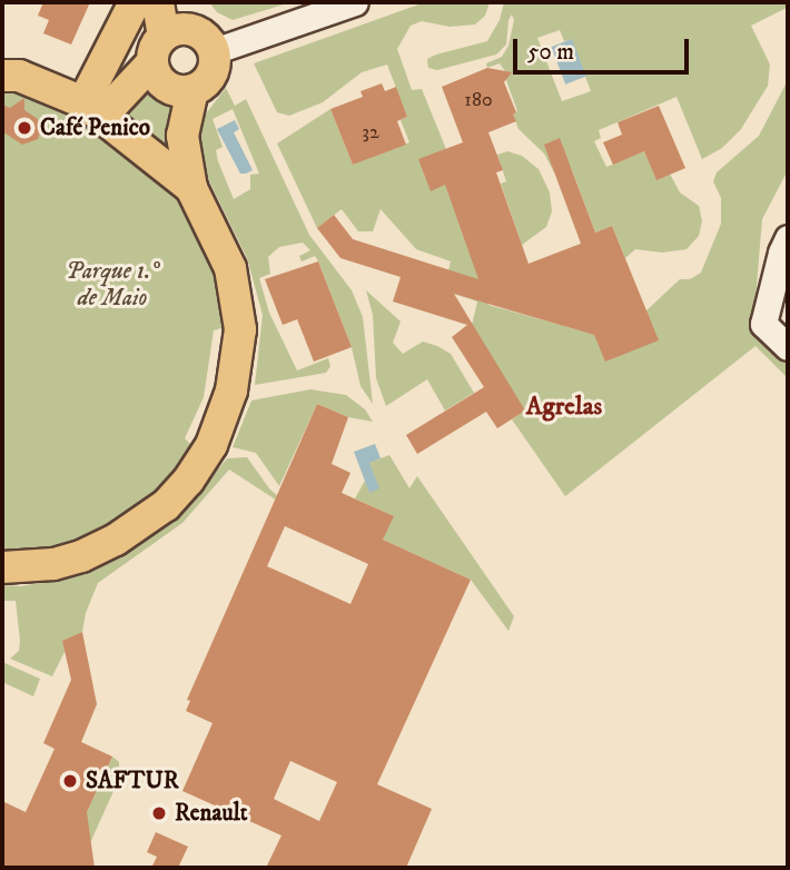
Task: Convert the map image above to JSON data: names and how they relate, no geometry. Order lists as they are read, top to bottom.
{
  "districts": ["Agrelas"],
  "parks": ["Parque 1.º de Maio"],
  "places": ["Café Penico", "SAFTUR", "Renault"],
  "house_numbers": ["180", "32"],
  "scale_bar": "50 m"
}
